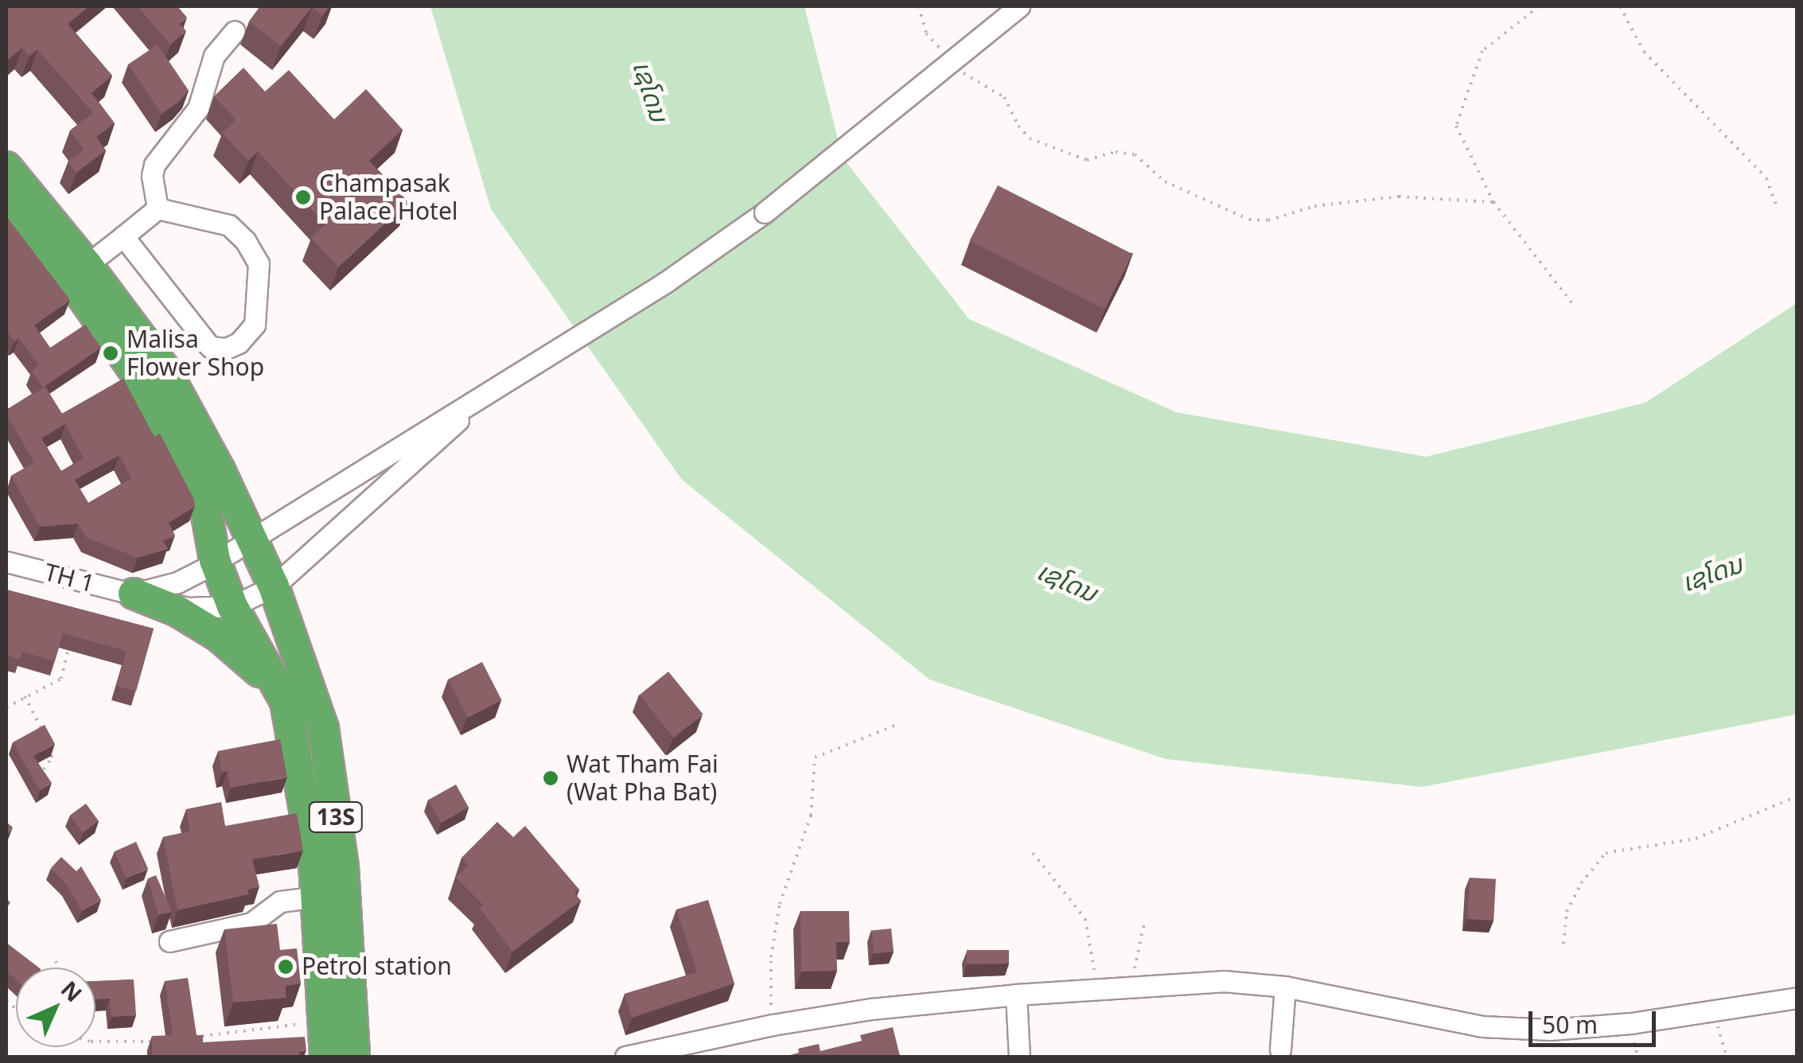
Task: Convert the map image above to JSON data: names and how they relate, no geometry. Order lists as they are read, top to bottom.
{
  "streets": {
    "highway": ["13S"],
    "street": ["TH 1"]
  },
  "crossings": [
    ["TH 1", "13S"]
  ],
  "water": ["ເຊໂດນ"],
  "places": [
    "Champasak Palace Hotel",
    "Malisa Flower Shop",
    "Wat Tham Fai (Wat Pha Bat)",
    "Petrol station"
  ],
  "scale_bar": "50 m",
  "north": "top right"
}
